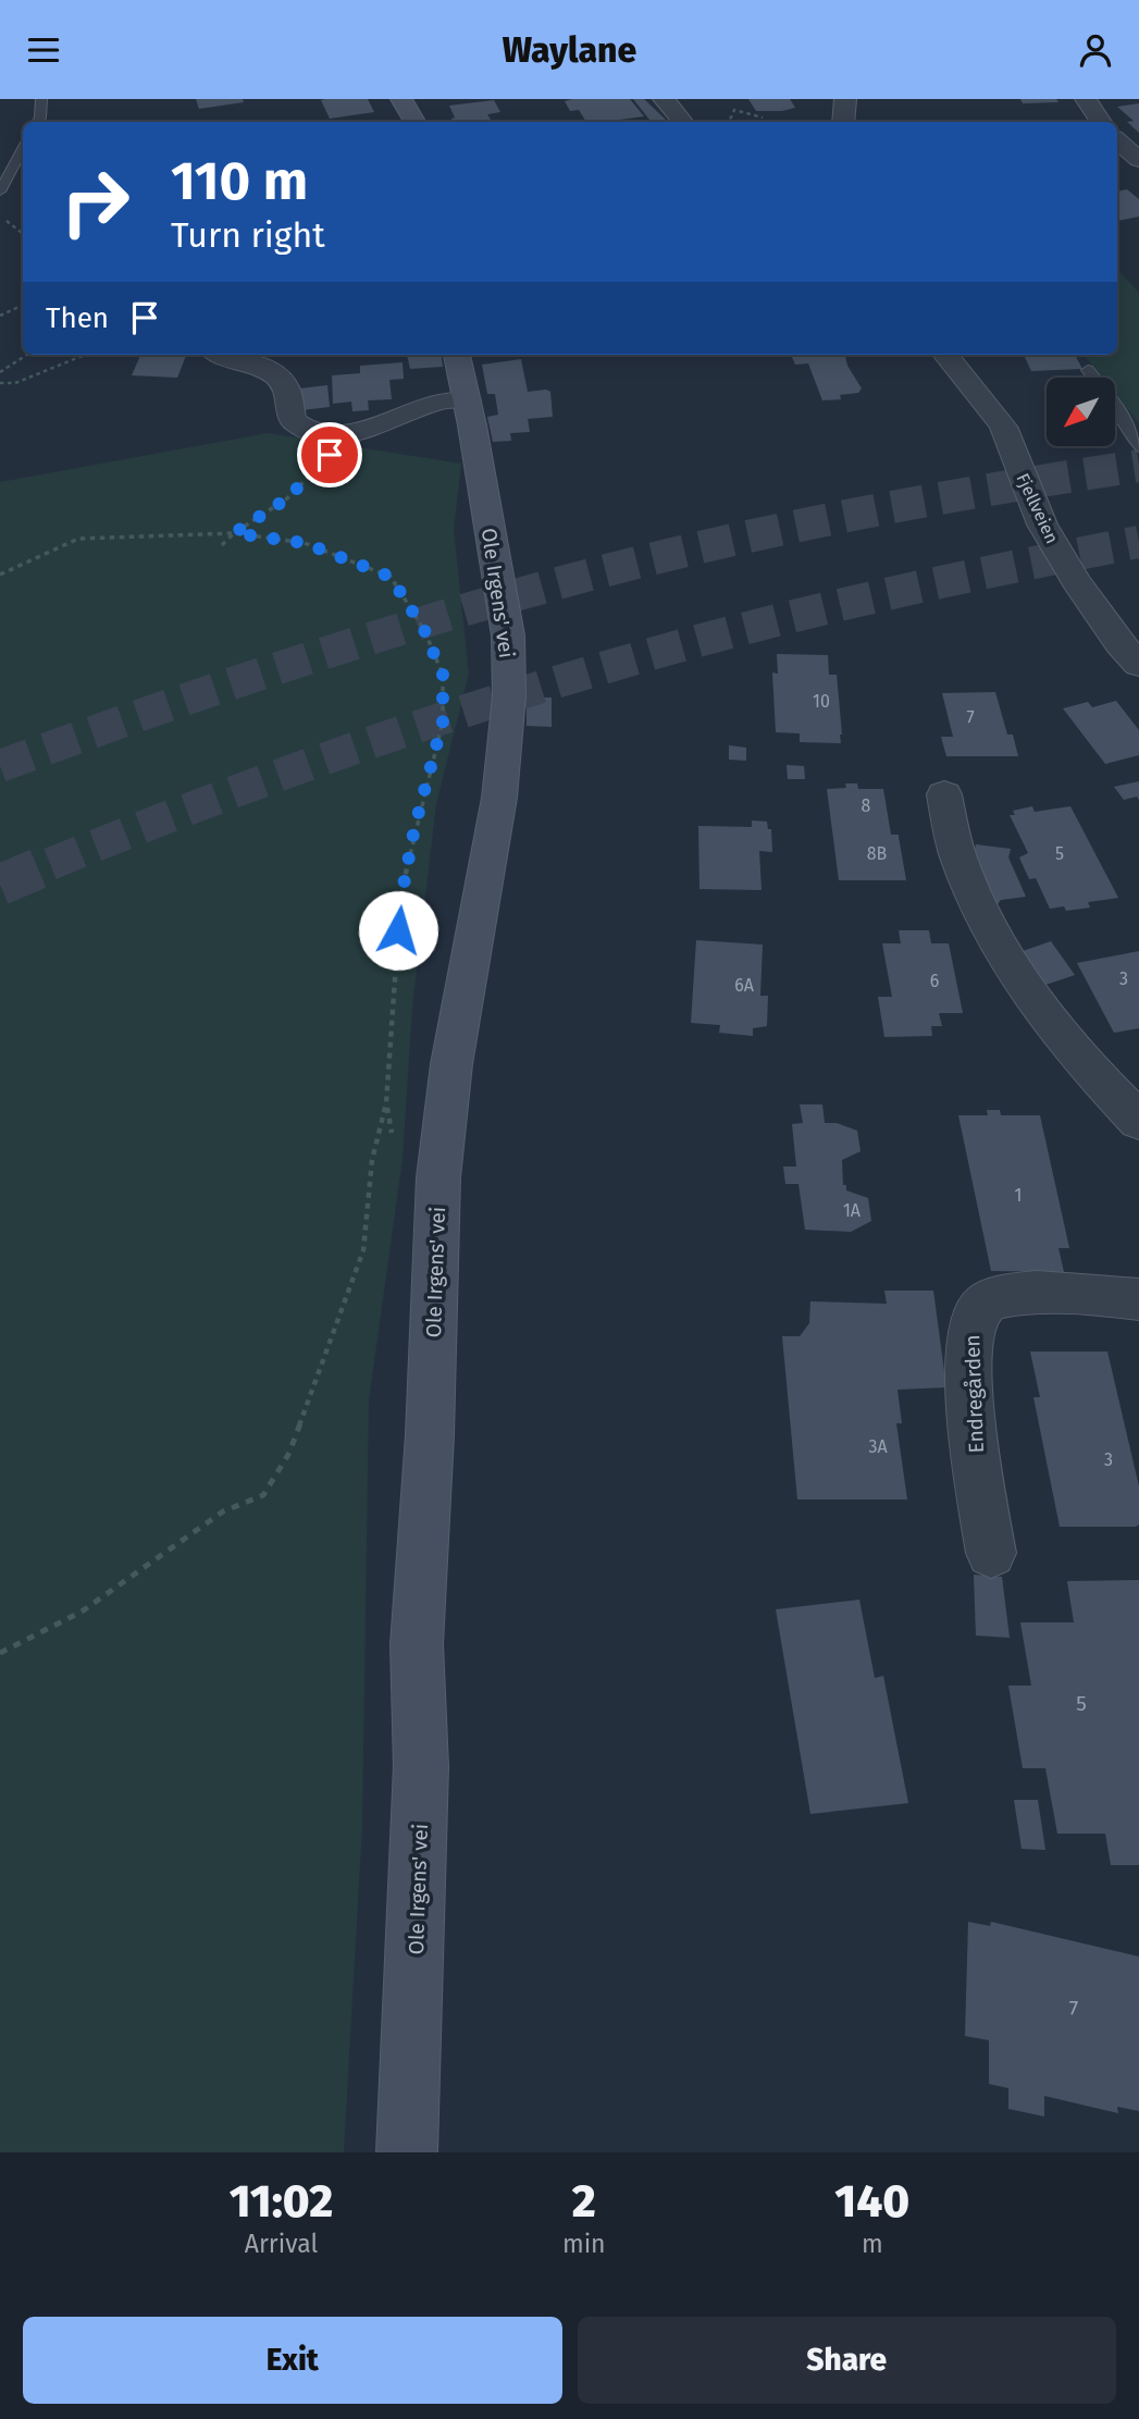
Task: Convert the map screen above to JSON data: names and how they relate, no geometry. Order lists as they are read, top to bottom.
{
  "streets": {
    "street": ["Fjellveien", "Ole Irgens' vei", "Endregården"]
  },
  "house_numbers": [
    "10",
    "7",
    "8",
    "8B",
    "5",
    "3",
    "6",
    "6A",
    "1",
    "1A",
    "3A",
    "3",
    "5",
    "7"
  ],
  "north": "bottom left",
  "page": {
    "header": "Waylane",
    "turn": ["110 m", "Turn right"],
    "then": "Then",
    "eta": [
      "11:02",
      "Arrival",
      "2",
      "min",
      "140",
      "m"
    ],
    "buttons": ["Exit", "Share"]
  }
}
